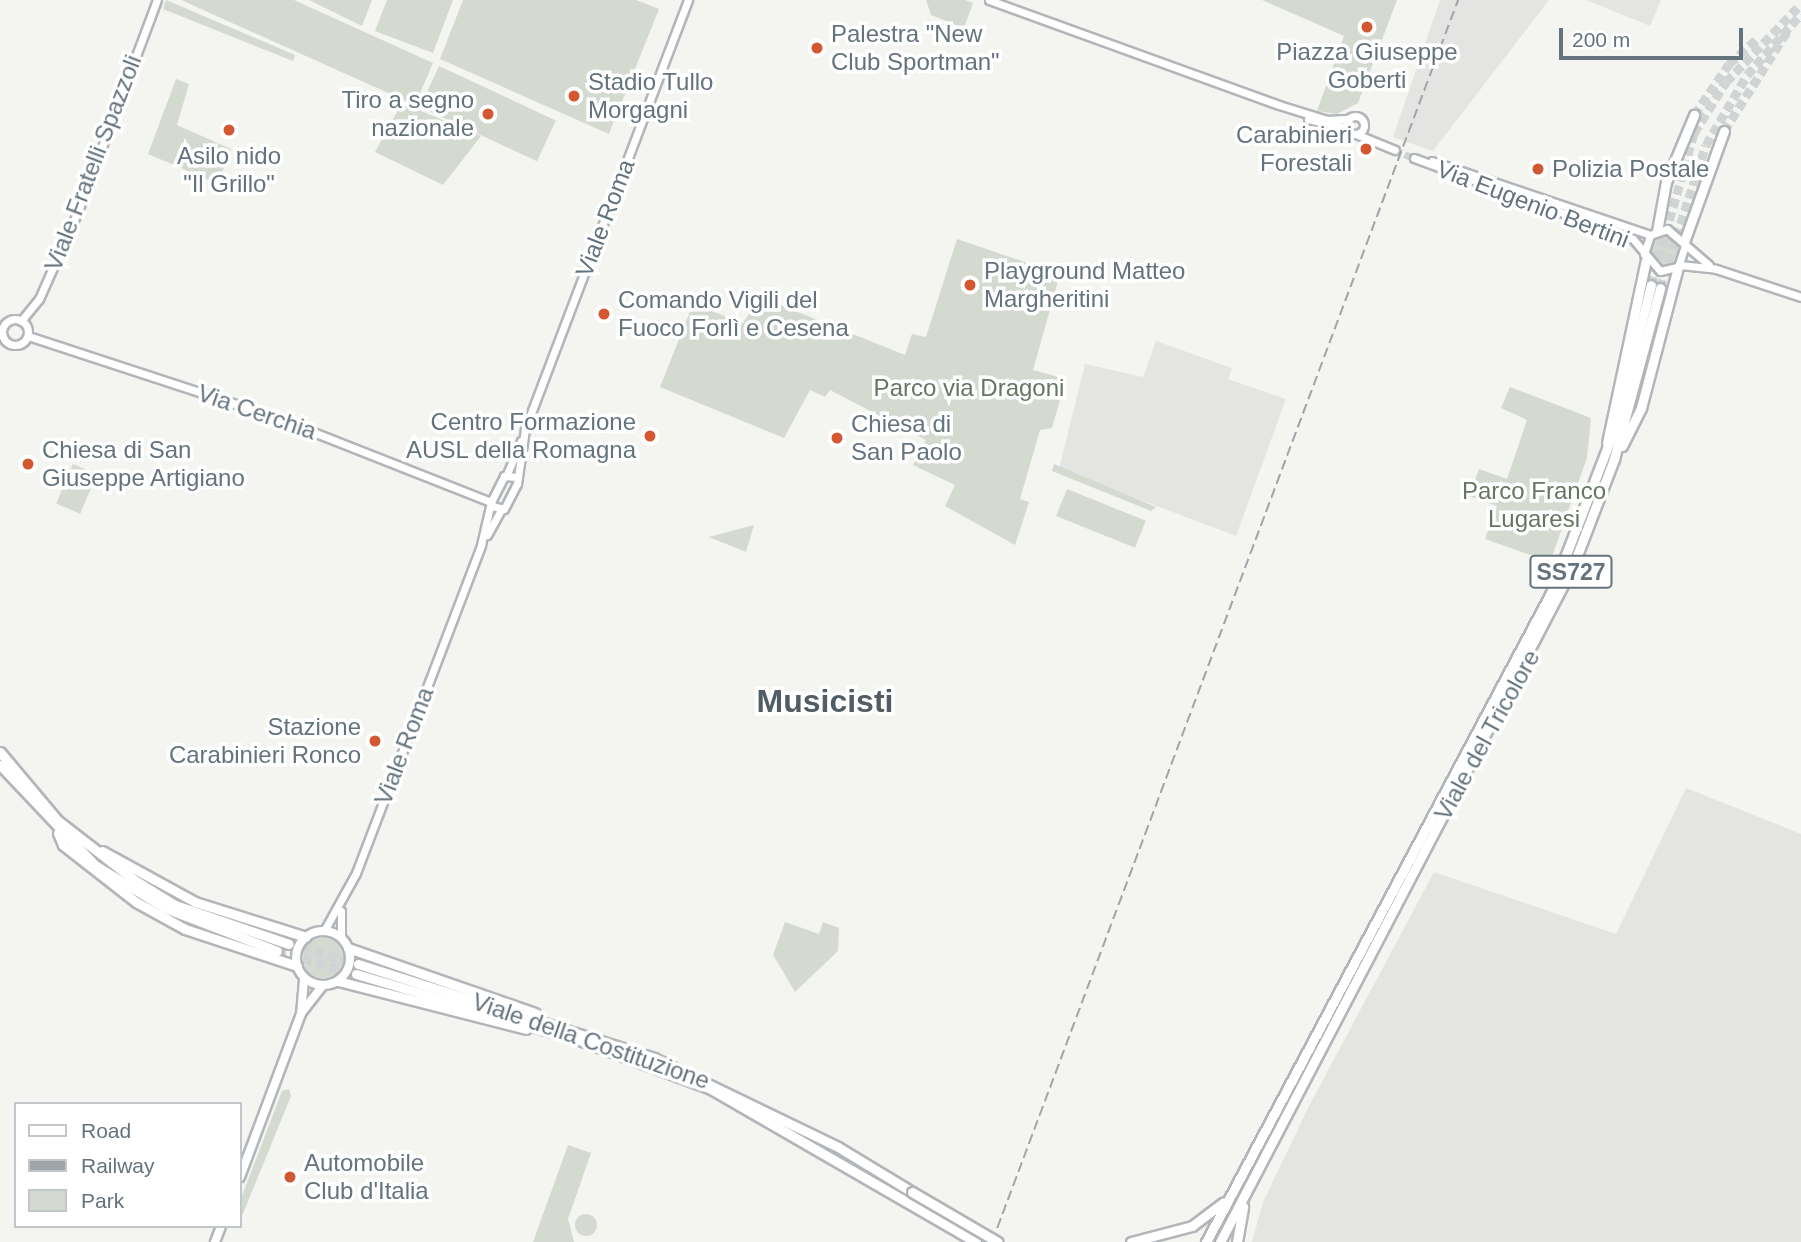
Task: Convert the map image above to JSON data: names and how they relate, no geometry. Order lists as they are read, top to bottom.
{
  "streets": {
    "highway": ["SS727", "Viale del Tricolore", "Viale della Costituzione"],
    "main road": [
      "Viale Fratelli Spazzoli",
      "Via Eugenio Bertini",
      "Viale Roma",
      "Via Cerchia"
    ]
  },
  "crossings": [
    ["Viale Roma", "Via Cerchia"]
  ],
  "districts": ["Musicisti"],
  "parks": ["Parco via Dragoni", "Parco Franco Lugaresi"],
  "places": [
    "Piazza Giuseppe Goberti",
    "Palestra \"New Club Sportman\"",
    "Stadio Tullo Morgagni",
    "Tiro a segno nazionale",
    "Asilo nido \"Il Grillo\"",
    "Carabinieri Forestali",
    "Polizia Postale",
    "Playground Matteo Margheritini",
    "Comando Vigili del Fuoco Forlì e Cesena",
    "Centro Formazione AUSL della Romagna",
    "Chiesa di San Paolo",
    "Chiesa di San Giuseppe Artigiano",
    "Stazione Carabinieri Ronco",
    "Automobile Club d'Italia"
  ],
  "legend": ["Road", "Railway", "Park"],
  "scale_bar": "200 m"
}
